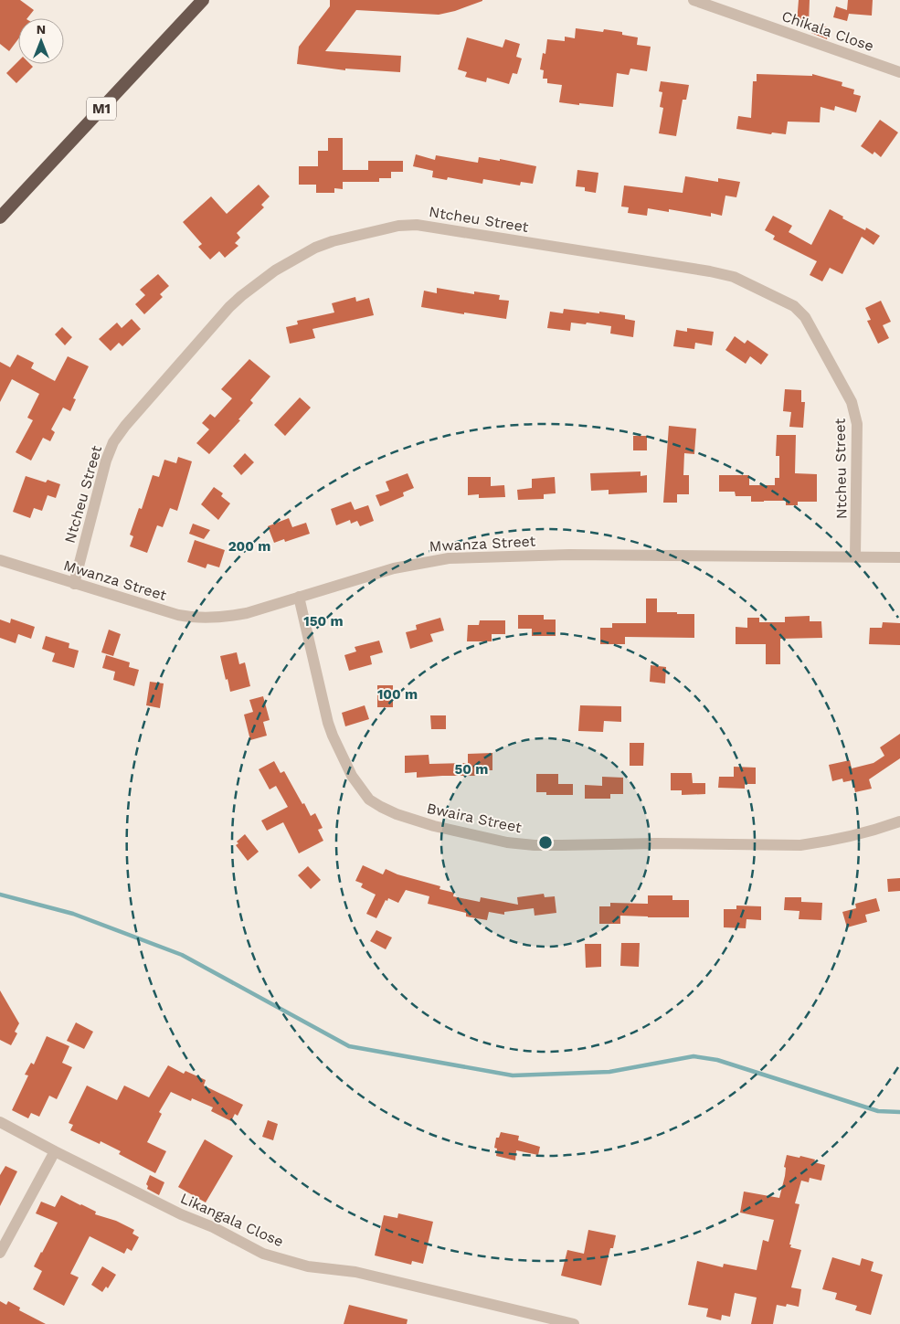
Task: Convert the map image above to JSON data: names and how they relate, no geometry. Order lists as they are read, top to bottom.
{
  "streets": {
    "highway": ["M1"],
    "street": [
      "Chikala Close",
      "Ntcheu Street",
      "Mwanza Street",
      "Bwaira Street",
      "Likangala Close"
    ]
  },
  "crossings": [
    ["Ntcheu Street", "Mwanza Street"],
    ["Mwanza Street", "Bwaira Street"]
  ],
  "north": "top",
  "rings": [
    "200 m",
    "150 m",
    "100 m",
    "50 m"
  ]
}
